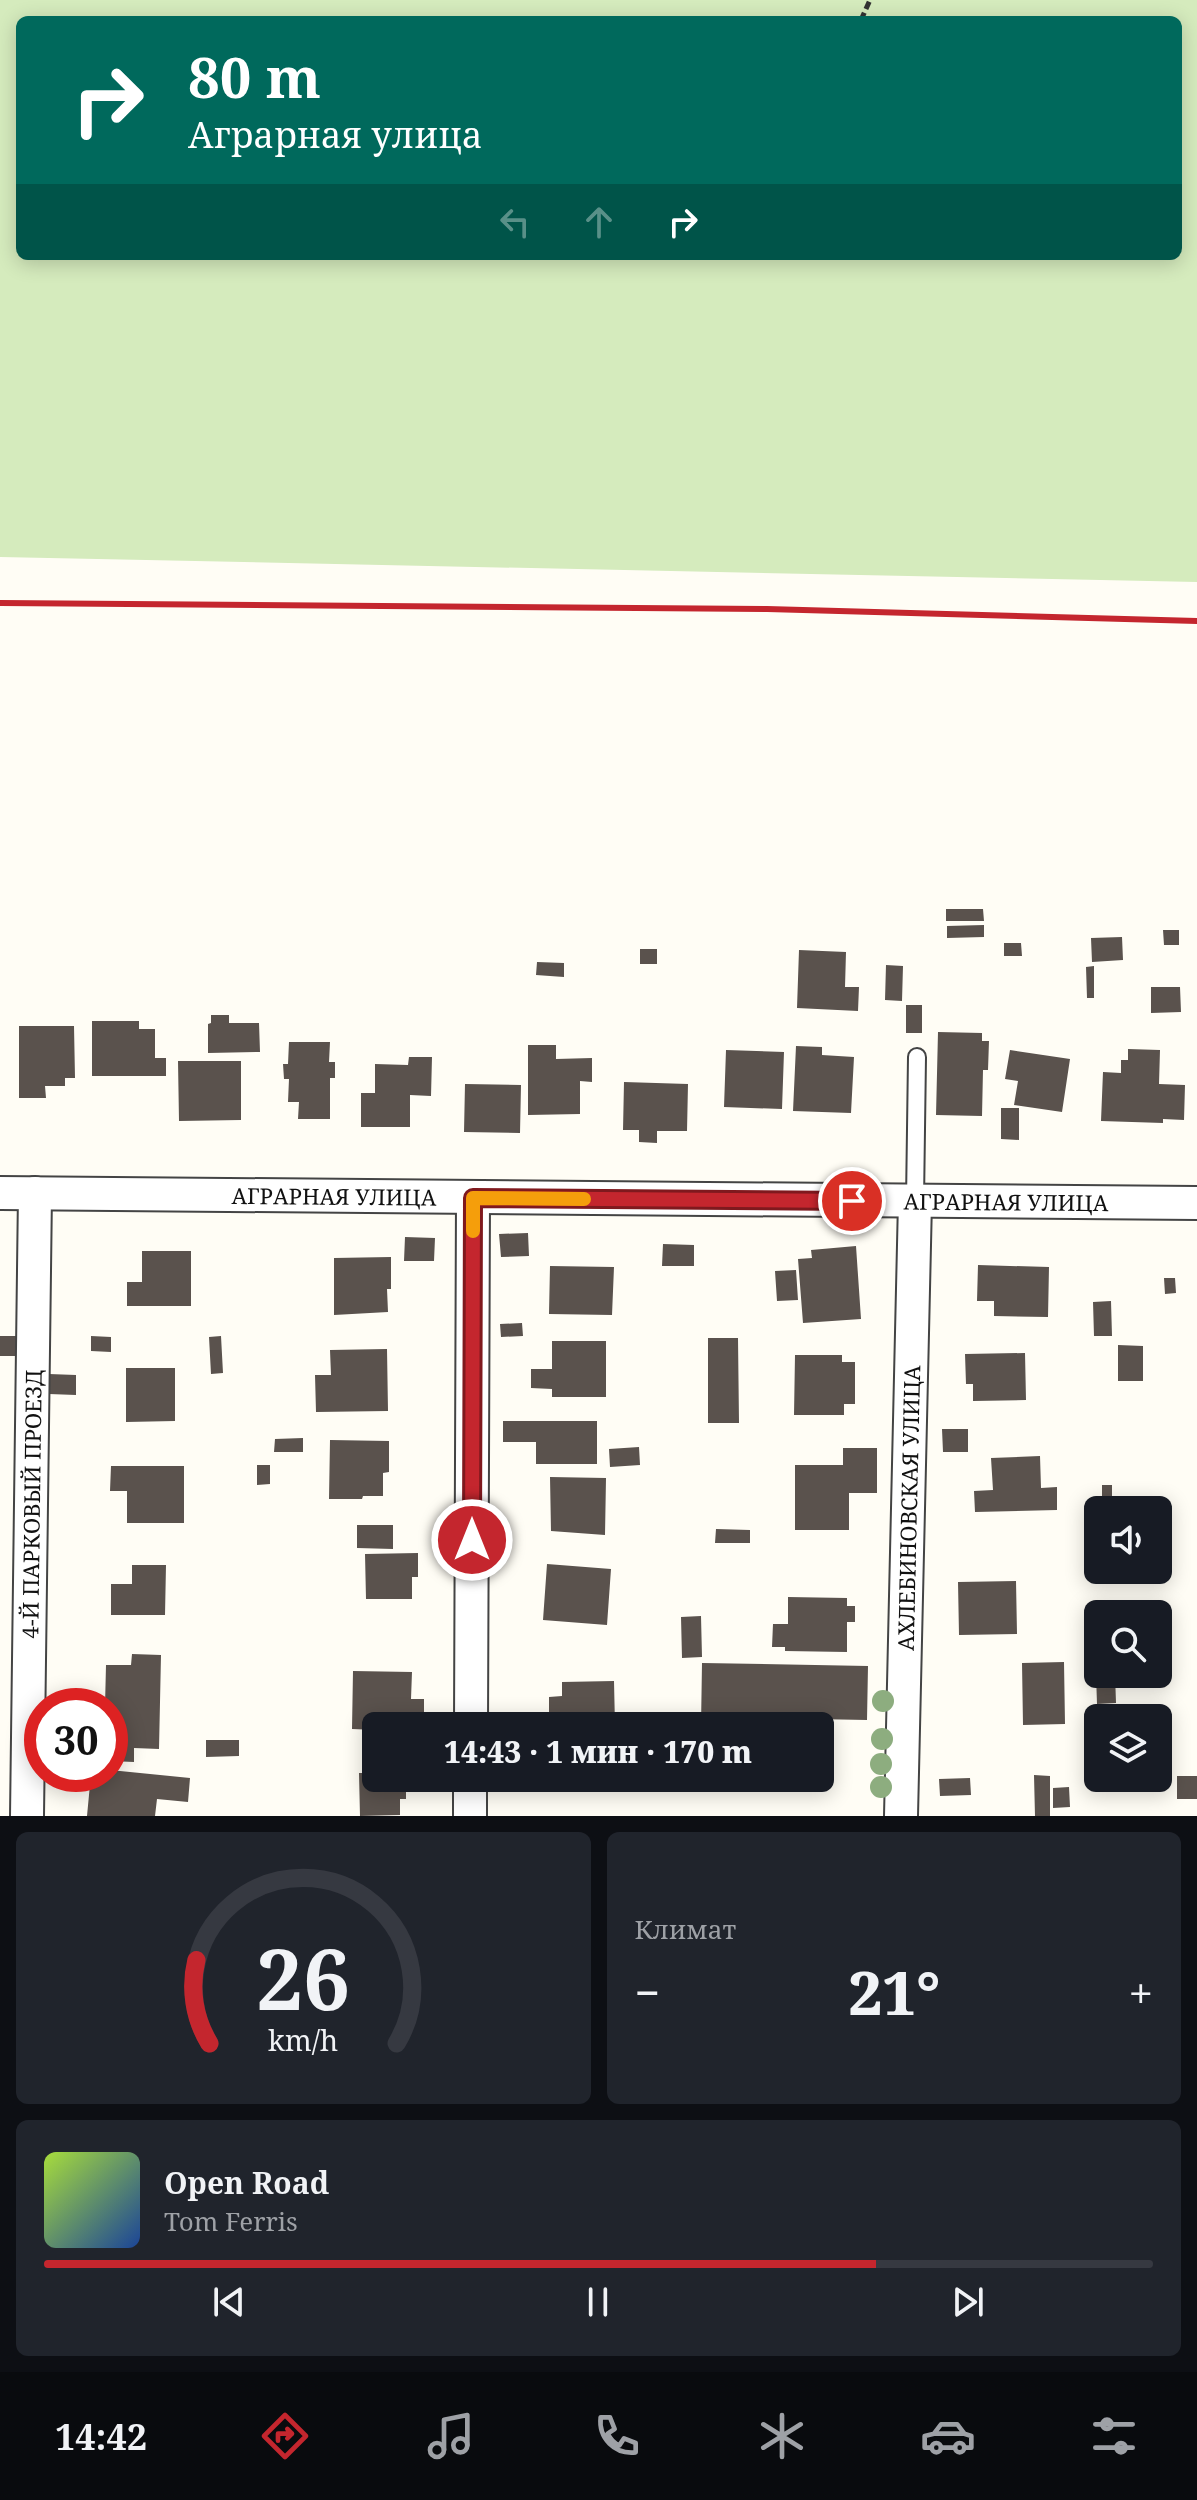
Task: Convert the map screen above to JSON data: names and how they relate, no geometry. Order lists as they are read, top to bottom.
{
  "streets": {
    "street": ["АГРАРНАЯ УЛИЦА", "4-Й ПАРКОВЫЙ ПРОЕЗД", "АХЛЕБИНОВСКАЯ УЛИЦА"]
  },
  "crossings": [
    ["АГРАРНАЯ УЛИЦА", "4-Й ПАРКОВЫЙ ПРОЕЗД"],
    ["АГРАРНАЯ УЛИЦА", "АХЛЕБИНОВСКАЯ УЛИЦА"]
  ],
  "page": {
    "turn": ["80 m", "Аграрная улица"],
    "limit": "30",
    "trip": "14:43 · 1 мин · 170 m",
    "tile": "Климат",
    "heat": ["−", "21°", "+"],
    "song": ["Open Road", "Tom Ferris"],
    "tabs": "14:42",
    "gauge": ["26", "km/h"]
  }
}
